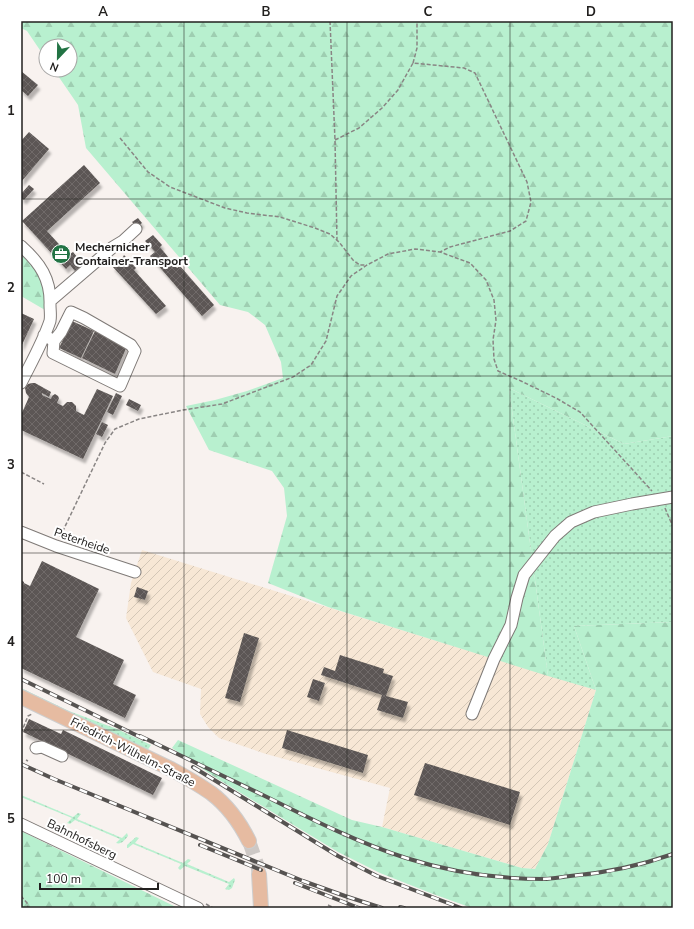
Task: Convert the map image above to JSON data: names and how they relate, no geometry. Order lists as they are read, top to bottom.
{
  "streets": {
    "main road": ["Friedrich-Wilhelm-Straße"],
    "street": ["Peterheide", "Bahnhofsberg"]
  },
  "places": {
    "office": ["Mechernicher Container-Transport"]
  },
  "scale_bar": "100 m",
  "north": "bottom",
  "grid": {
    "columns": [
      "A",
      "B",
      "C",
      "D"
    ],
    "rows": [
      "1",
      "2",
      "3",
      "4",
      "5"
    ]
  }
}
